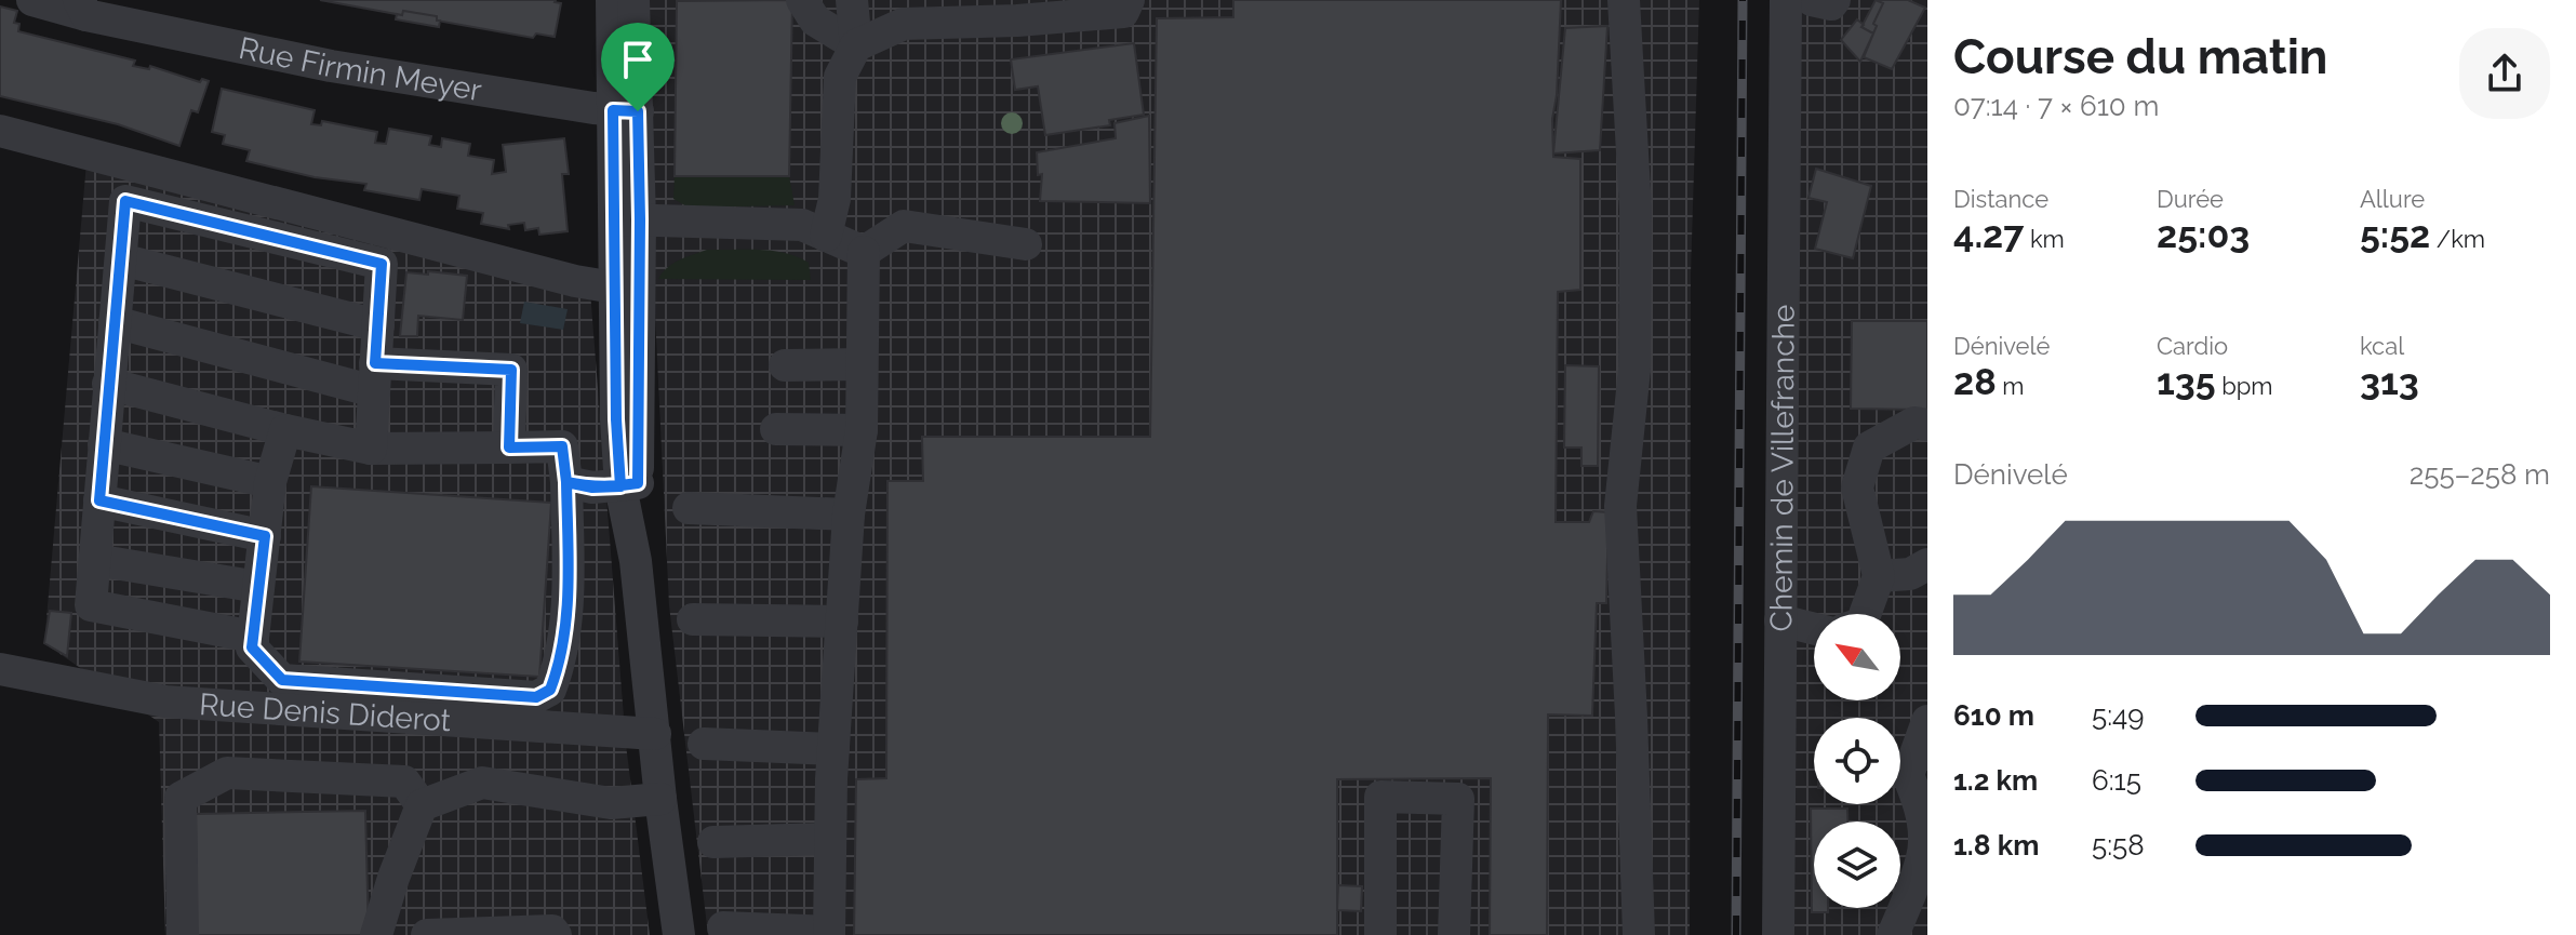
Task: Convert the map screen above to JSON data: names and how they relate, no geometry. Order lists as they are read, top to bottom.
{
  "streets": {
    "street": ["Rue Firmin Meyer", "Chemin de Villefranche", "Rue Denis Diderot"]
  },
  "north": "top left",
  "page": {
    "heading": ["Course du matin", "07:14 · 7 × 610 m"],
    "stats": [
      ["Distance", "4.27 km"],
      ["Durée", "25:03"],
      ["Allure", "5:52 /km"],
      ["Dénivelé", "28 m"],
      ["Cardio", "135 bpm"],
      ["kcal", "313"]
    ],
    "chart": ["Dénivelé", "255–258 m"],
    "list": [
      {
        "name": "610 m",
        "note": "5:49"
      },
      {
        "name": "1.2 km",
        "note": "6:15"
      },
      {
        "name": "1.8 km",
        "note": "5:58"
      }
    ]
  }
}
